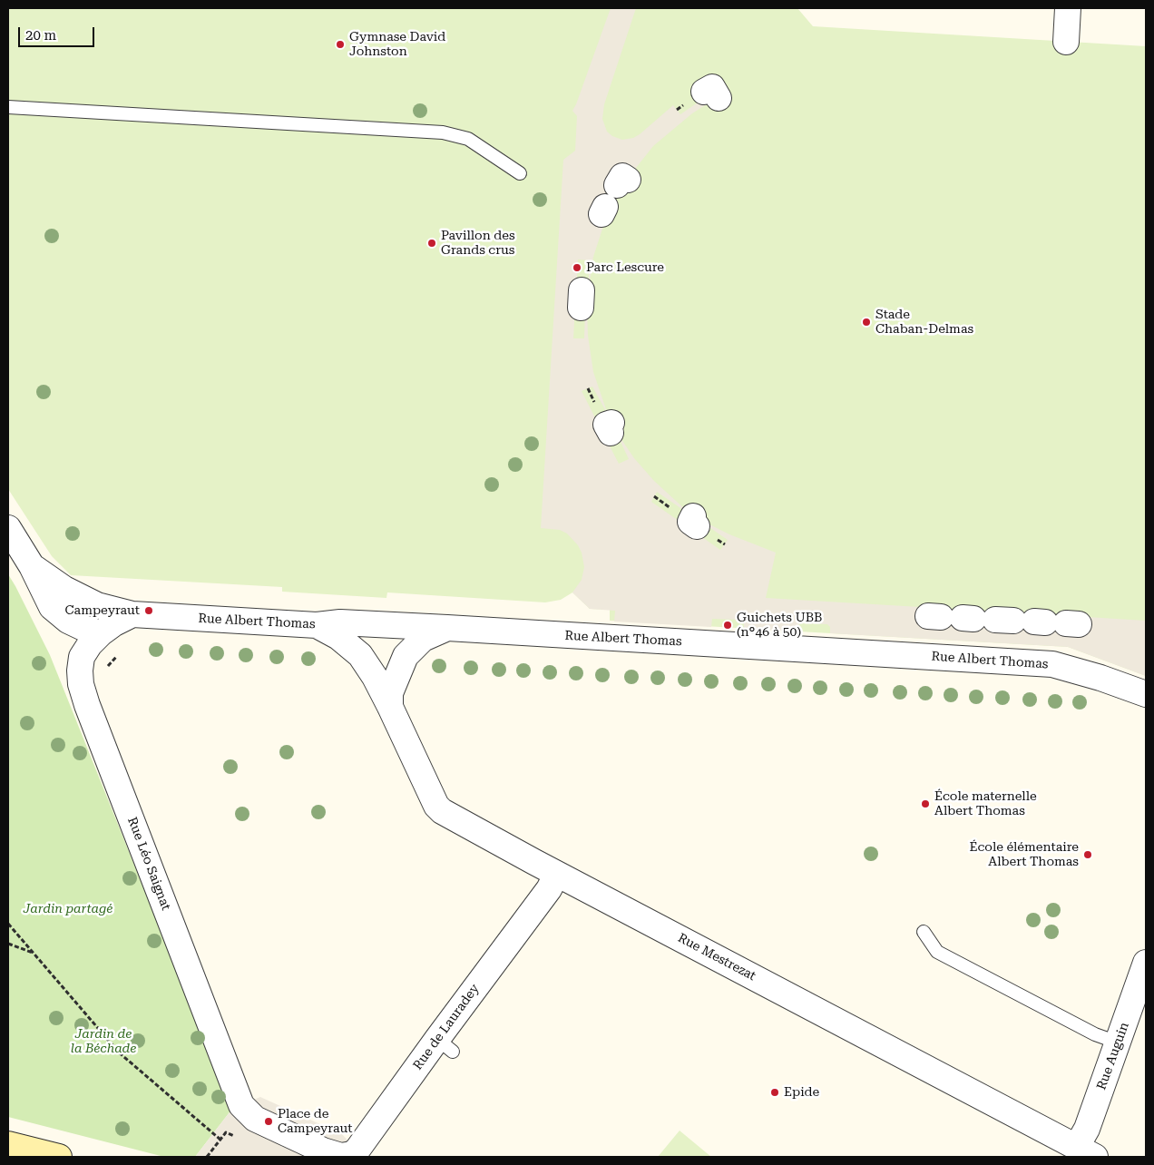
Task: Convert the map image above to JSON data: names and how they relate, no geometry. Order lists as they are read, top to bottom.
{
  "streets": {
    "street": [
      "Rue Albert Thomas",
      "Rue Léo Saignat",
      "Rue Mestrezat",
      "Rue de Lauradey",
      "Rue Auguin"
    ]
  },
  "crossings": [
    ["Rue Albert Thomas", "Rue Mestrezat"],
    ["Rue Léo Saignat", "Rue de Lauradey"],
    ["Rue Mestrezat", "Rue de Lauradey"],
    ["Rue Mestrezat", "Rue Auguin"]
  ],
  "parks": ["Jardin partagé", "Jardin de la Béchade"],
  "places": [
    "Gymnase David Johnston",
    "Pavillon des Grands crus",
    "Parc Lescure",
    "Stade Chaban-Delmas",
    "Campeyraut",
    "Guichets UBB (n°46 à 50)",
    "École maternelle Albert Thomas",
    "École élémentaire Albert Thomas",
    "Epide",
    "Place de Campeyraut"
  ],
  "scale_bar": "20 m"
}
